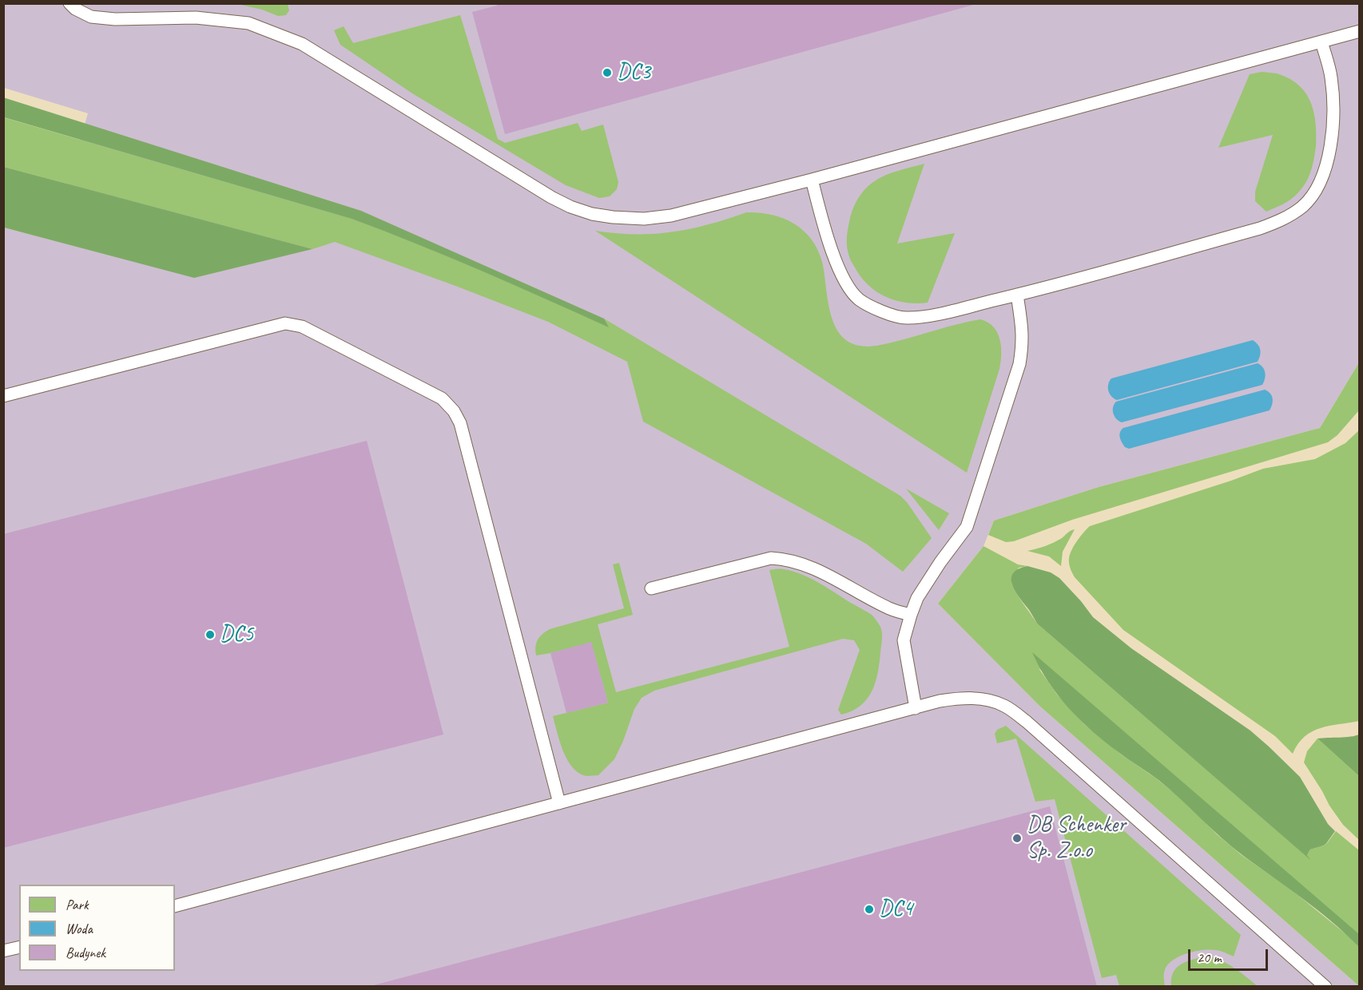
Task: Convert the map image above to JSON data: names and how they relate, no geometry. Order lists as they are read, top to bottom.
{
  "places": [
    "DC3",
    "DC5",
    "DB Schenker Sp. Z.o.o",
    "DC4"
  ],
  "legend": ["Park", "Woda", "Budynek"],
  "scale_bar": "20 m"
}
